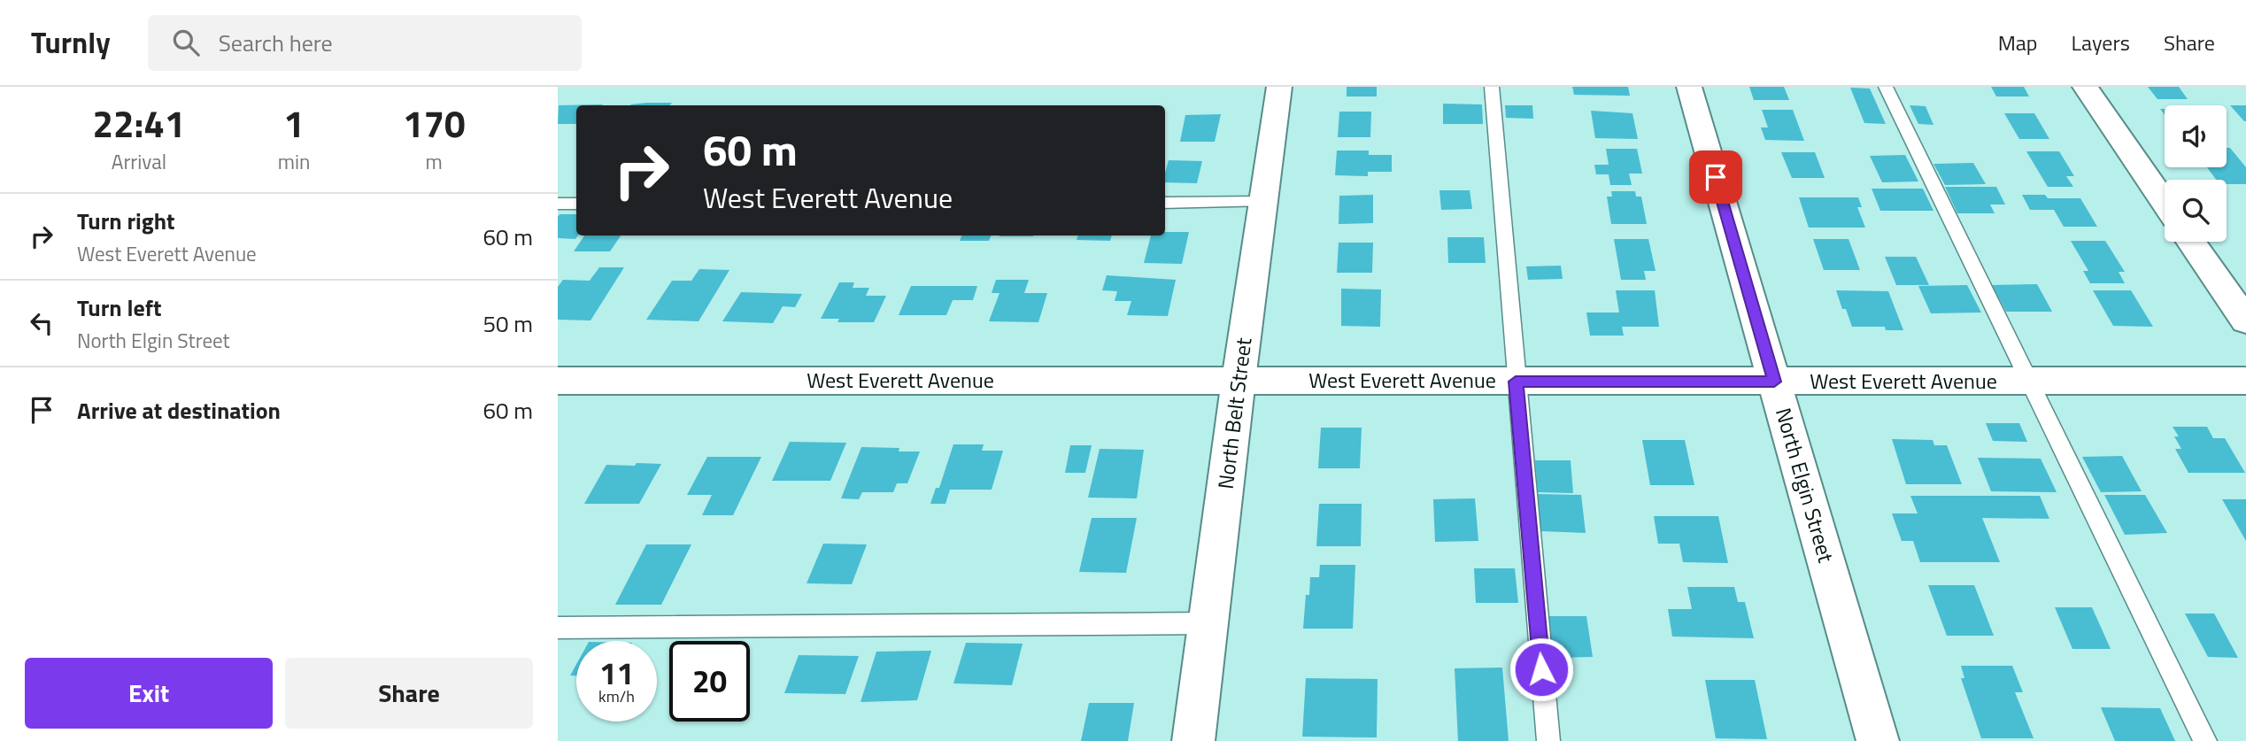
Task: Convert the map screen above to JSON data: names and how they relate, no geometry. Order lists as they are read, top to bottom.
{
  "streets": {
    "street": ["West Everett Avenue", "North Belt Street", "North Elgin Street"]
  },
  "crossings": [
    ["West Everett Avenue", "North Belt Street"],
    ["West Everett Avenue", "North Elgin Street"]
  ],
  "page": {
    "header": "Turnly",
    "search": "Search here",
    "nav": ["Map", "Layers", "Share"],
    "eta": [
      "22:41",
      "Arrival",
      "1",
      "min",
      "170",
      "m"
    ],
    "turn": ["60 m", "West Everett Avenue"],
    "list": [
      {
        "name": "Turn right",
        "note": "West Everett Avenue",
        "value": "60 m"
      },
      {
        "name": "Turn left",
        "note": "North Elgin Street",
        "value": "50 m"
      },
      {
        "name": "Arrive at destination",
        "value": "60 m"
      }
    ],
    "speed": "11 km/h",
    "limit": "20",
    "buttons": ["Exit", "Share"]
  }
}
